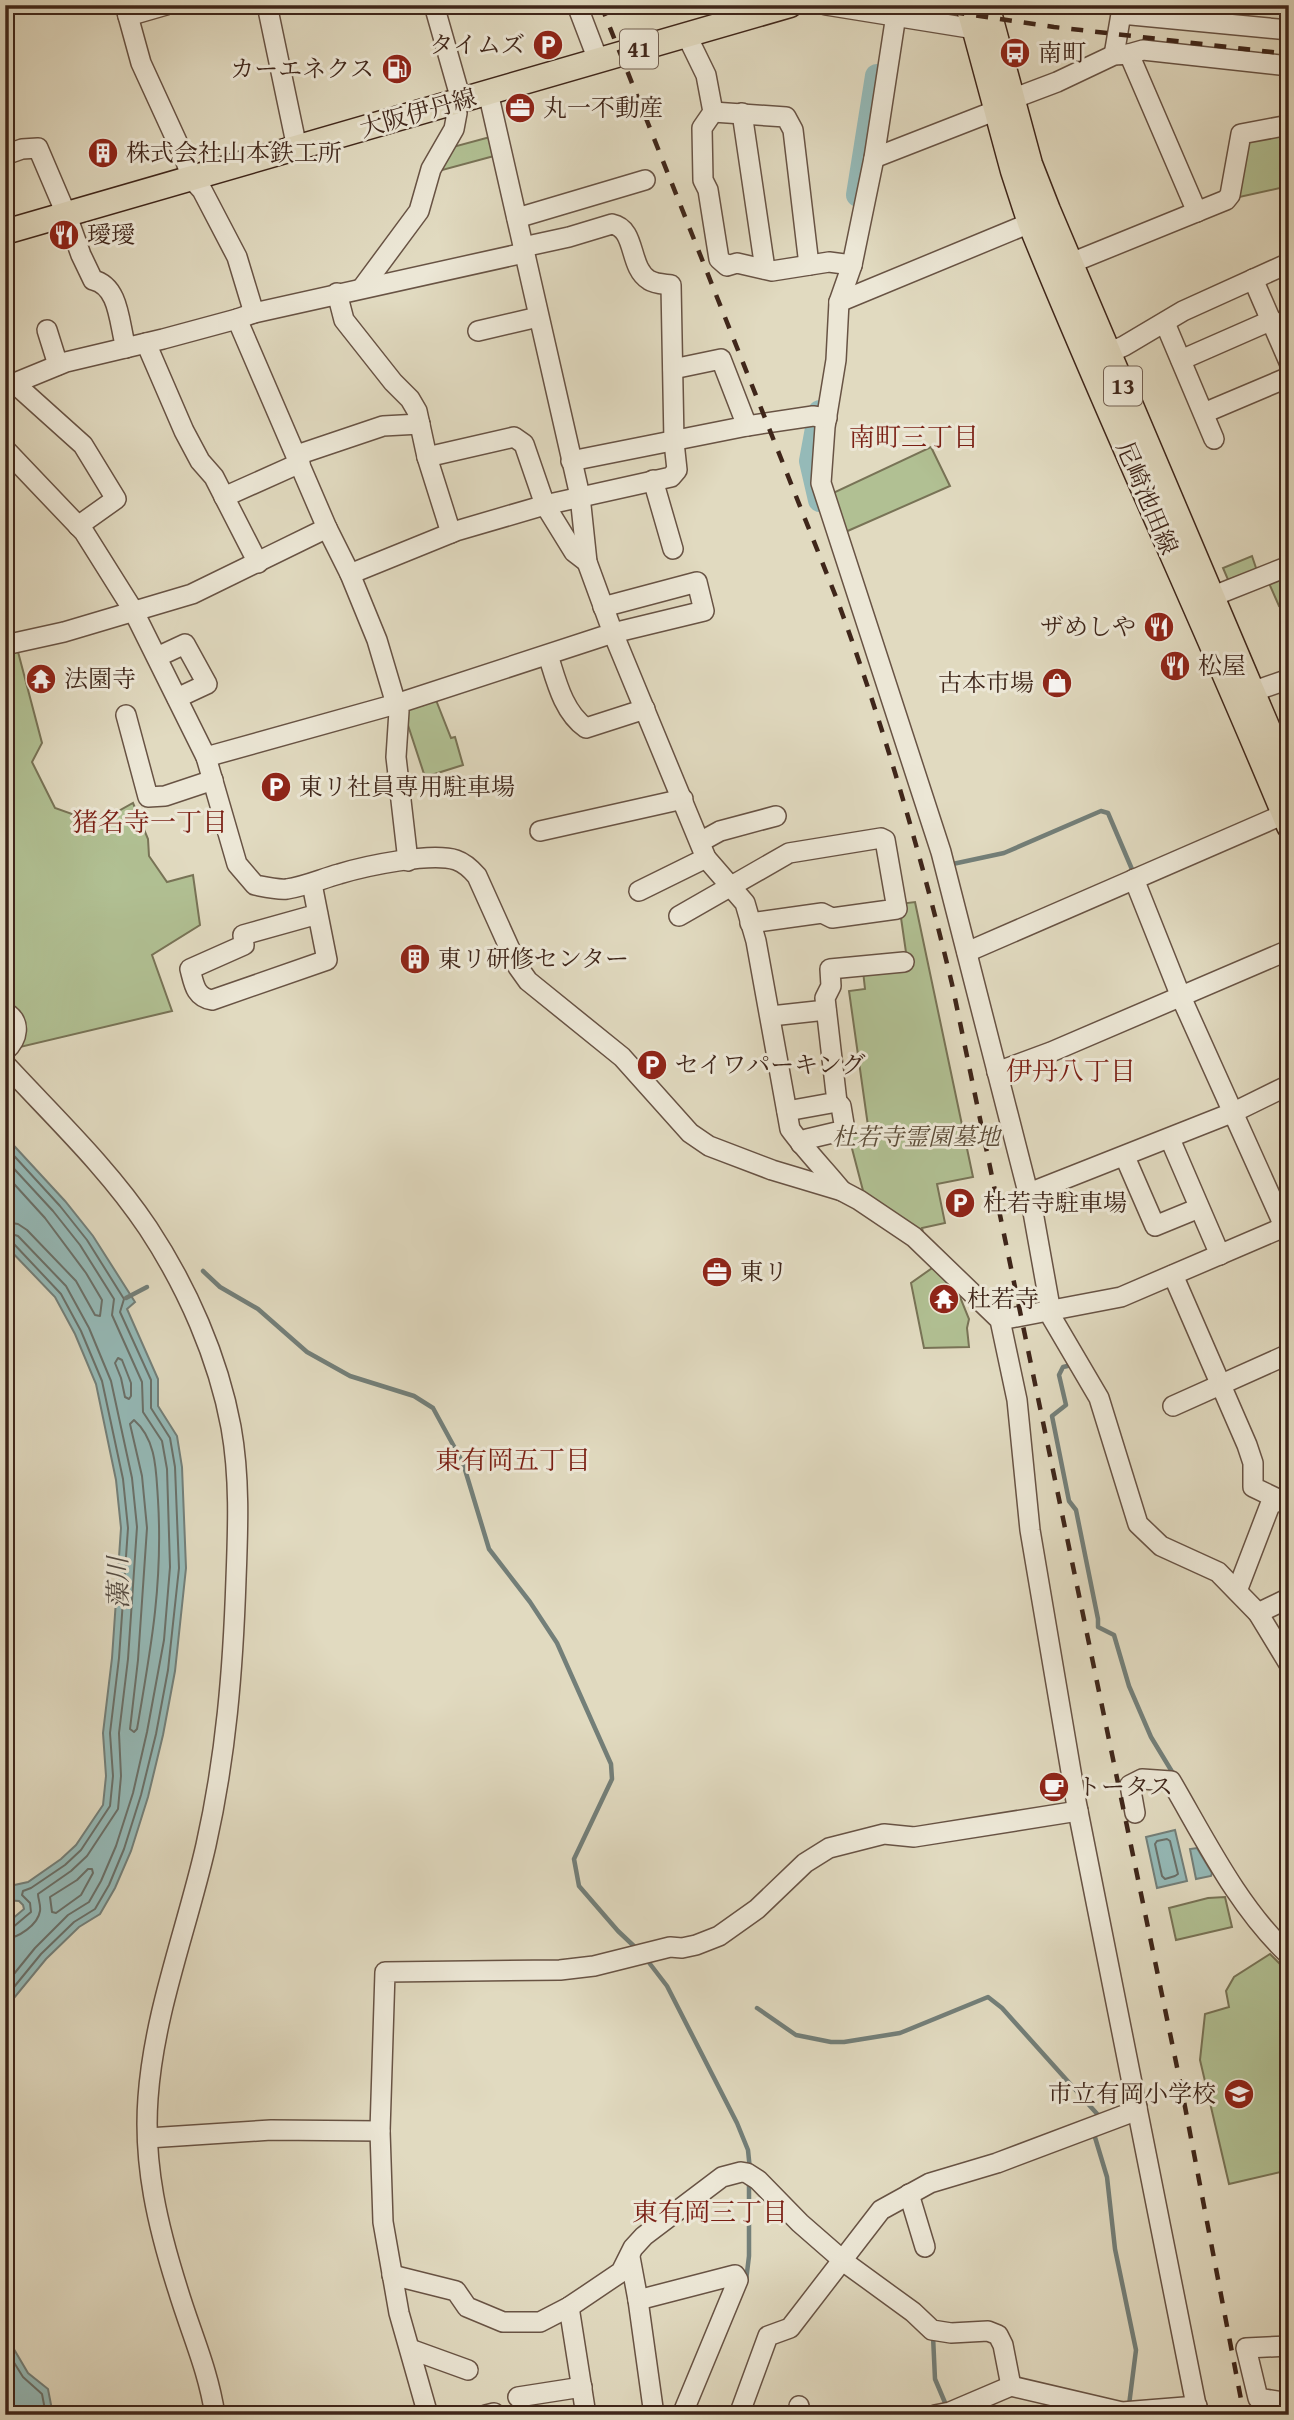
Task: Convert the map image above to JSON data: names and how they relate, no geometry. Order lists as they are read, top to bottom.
{
  "streets": {
    "main road": [
      "41",
      "大阪伊丹線",
      "13",
      "尼崎池田線"
    ]
  },
  "districts": [
    "南町三丁目",
    "猪名寺一丁目",
    "伊丹八丁目",
    "東有岡五丁目",
    "東有岡三丁目"
  ],
  "water": ["藻川"],
  "parks": ["杜若寺霊園墓地"],
  "places": {
    "parking": [
      "タイムズ",
      "東リ社員専用駐車場",
      "セイワパーキング",
      "杜若寺駐車場"
    ],
    "bus stop": ["南町"],
    "fuel station": ["カーエネクス"],
    "office": ["丸一不動産", "東リ"],
    "building": ["株式会社山本鉄工所", "東リ研修センター"],
    "restaurant": ["璦璦", "ザめしや", "松屋"],
    "temple": ["法園寺", "杜若寺"],
    "shop": ["古本市場"],
    "cafe": ["トータス"],
    "school or university": ["市立有岡小学校"]
  }
}
